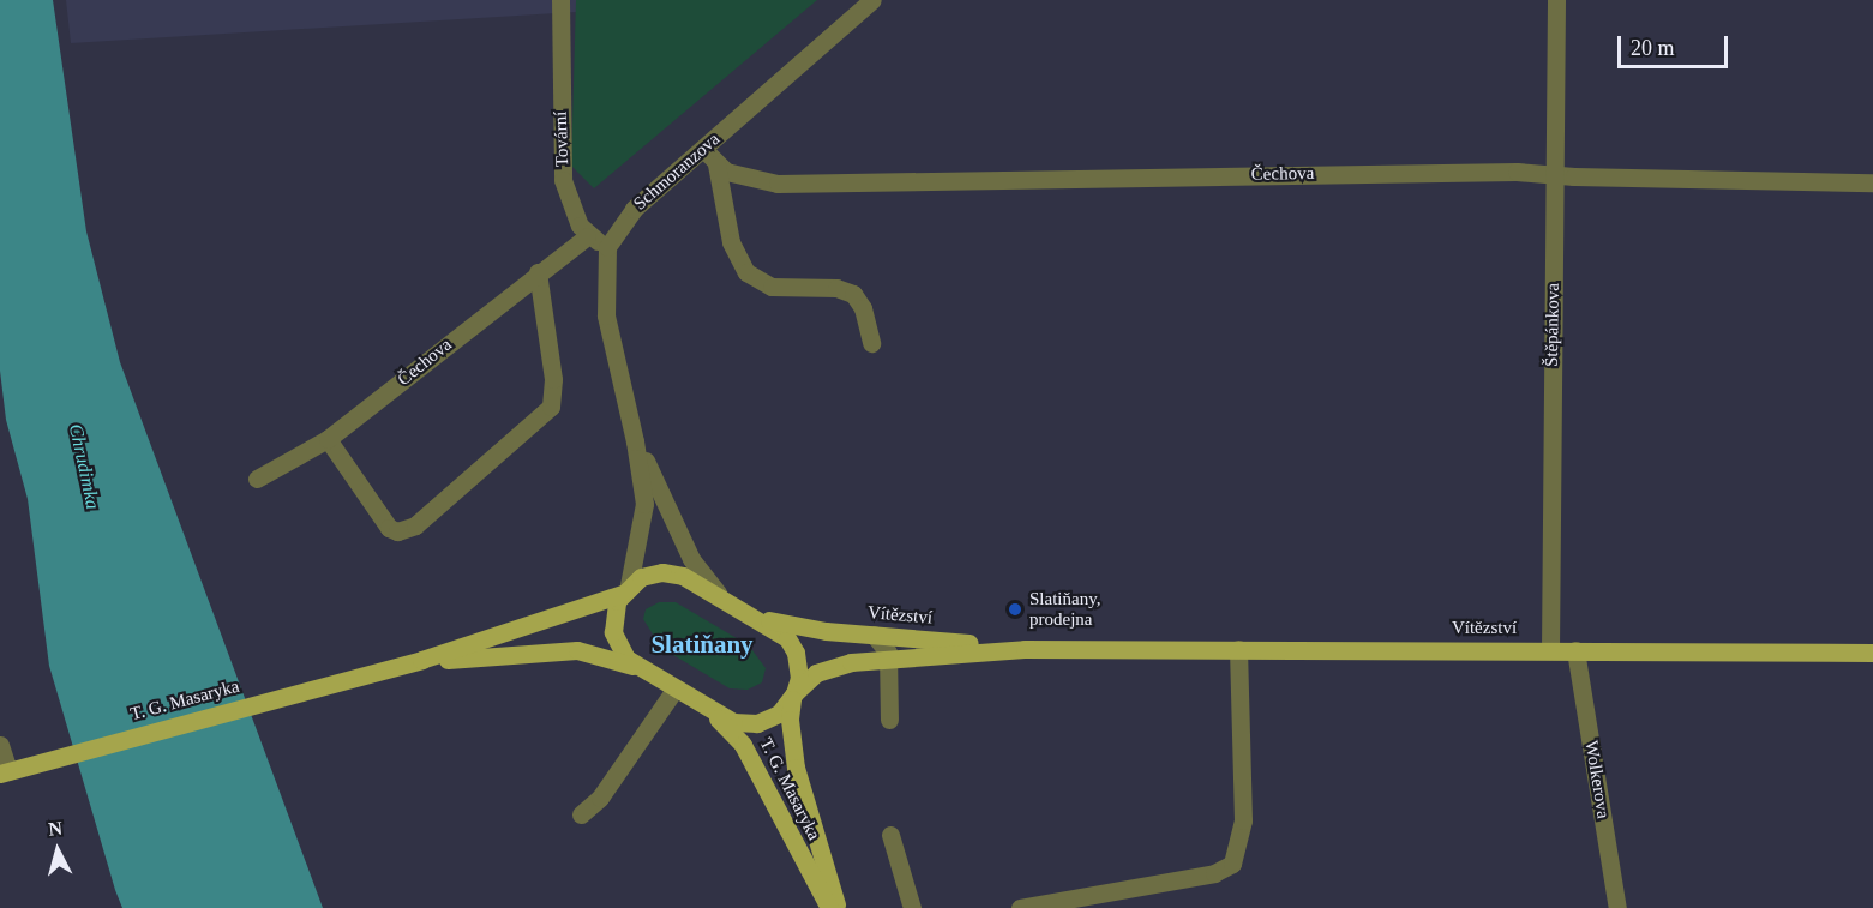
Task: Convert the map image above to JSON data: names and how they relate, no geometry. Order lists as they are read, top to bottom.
{
  "streets": {
    "main road": ["Vítězství", "T. G. Masaryka"],
    "street": [
      "Tovární",
      "Schmoranzova",
      "Čechova",
      "Štěpánkova",
      "Wolkerova"
    ]
  },
  "crossings": [
    ["Tovární", "Čechova"],
    ["Schmoranzova", "Čechova"],
    ["Čechova", "Štěpánkova"],
    ["Štěpánkova", "Vítězství"],
    ["Vítězství", "T. G. Masaryka"],
    ["Vítězství", "Wolkerova"]
  ],
  "districts": ["Slatiňany"],
  "water": ["Chrudimka"],
  "places": ["Slatiňany, prodejna"],
  "scale_bar": "20 m",
  "north": "top"
}
